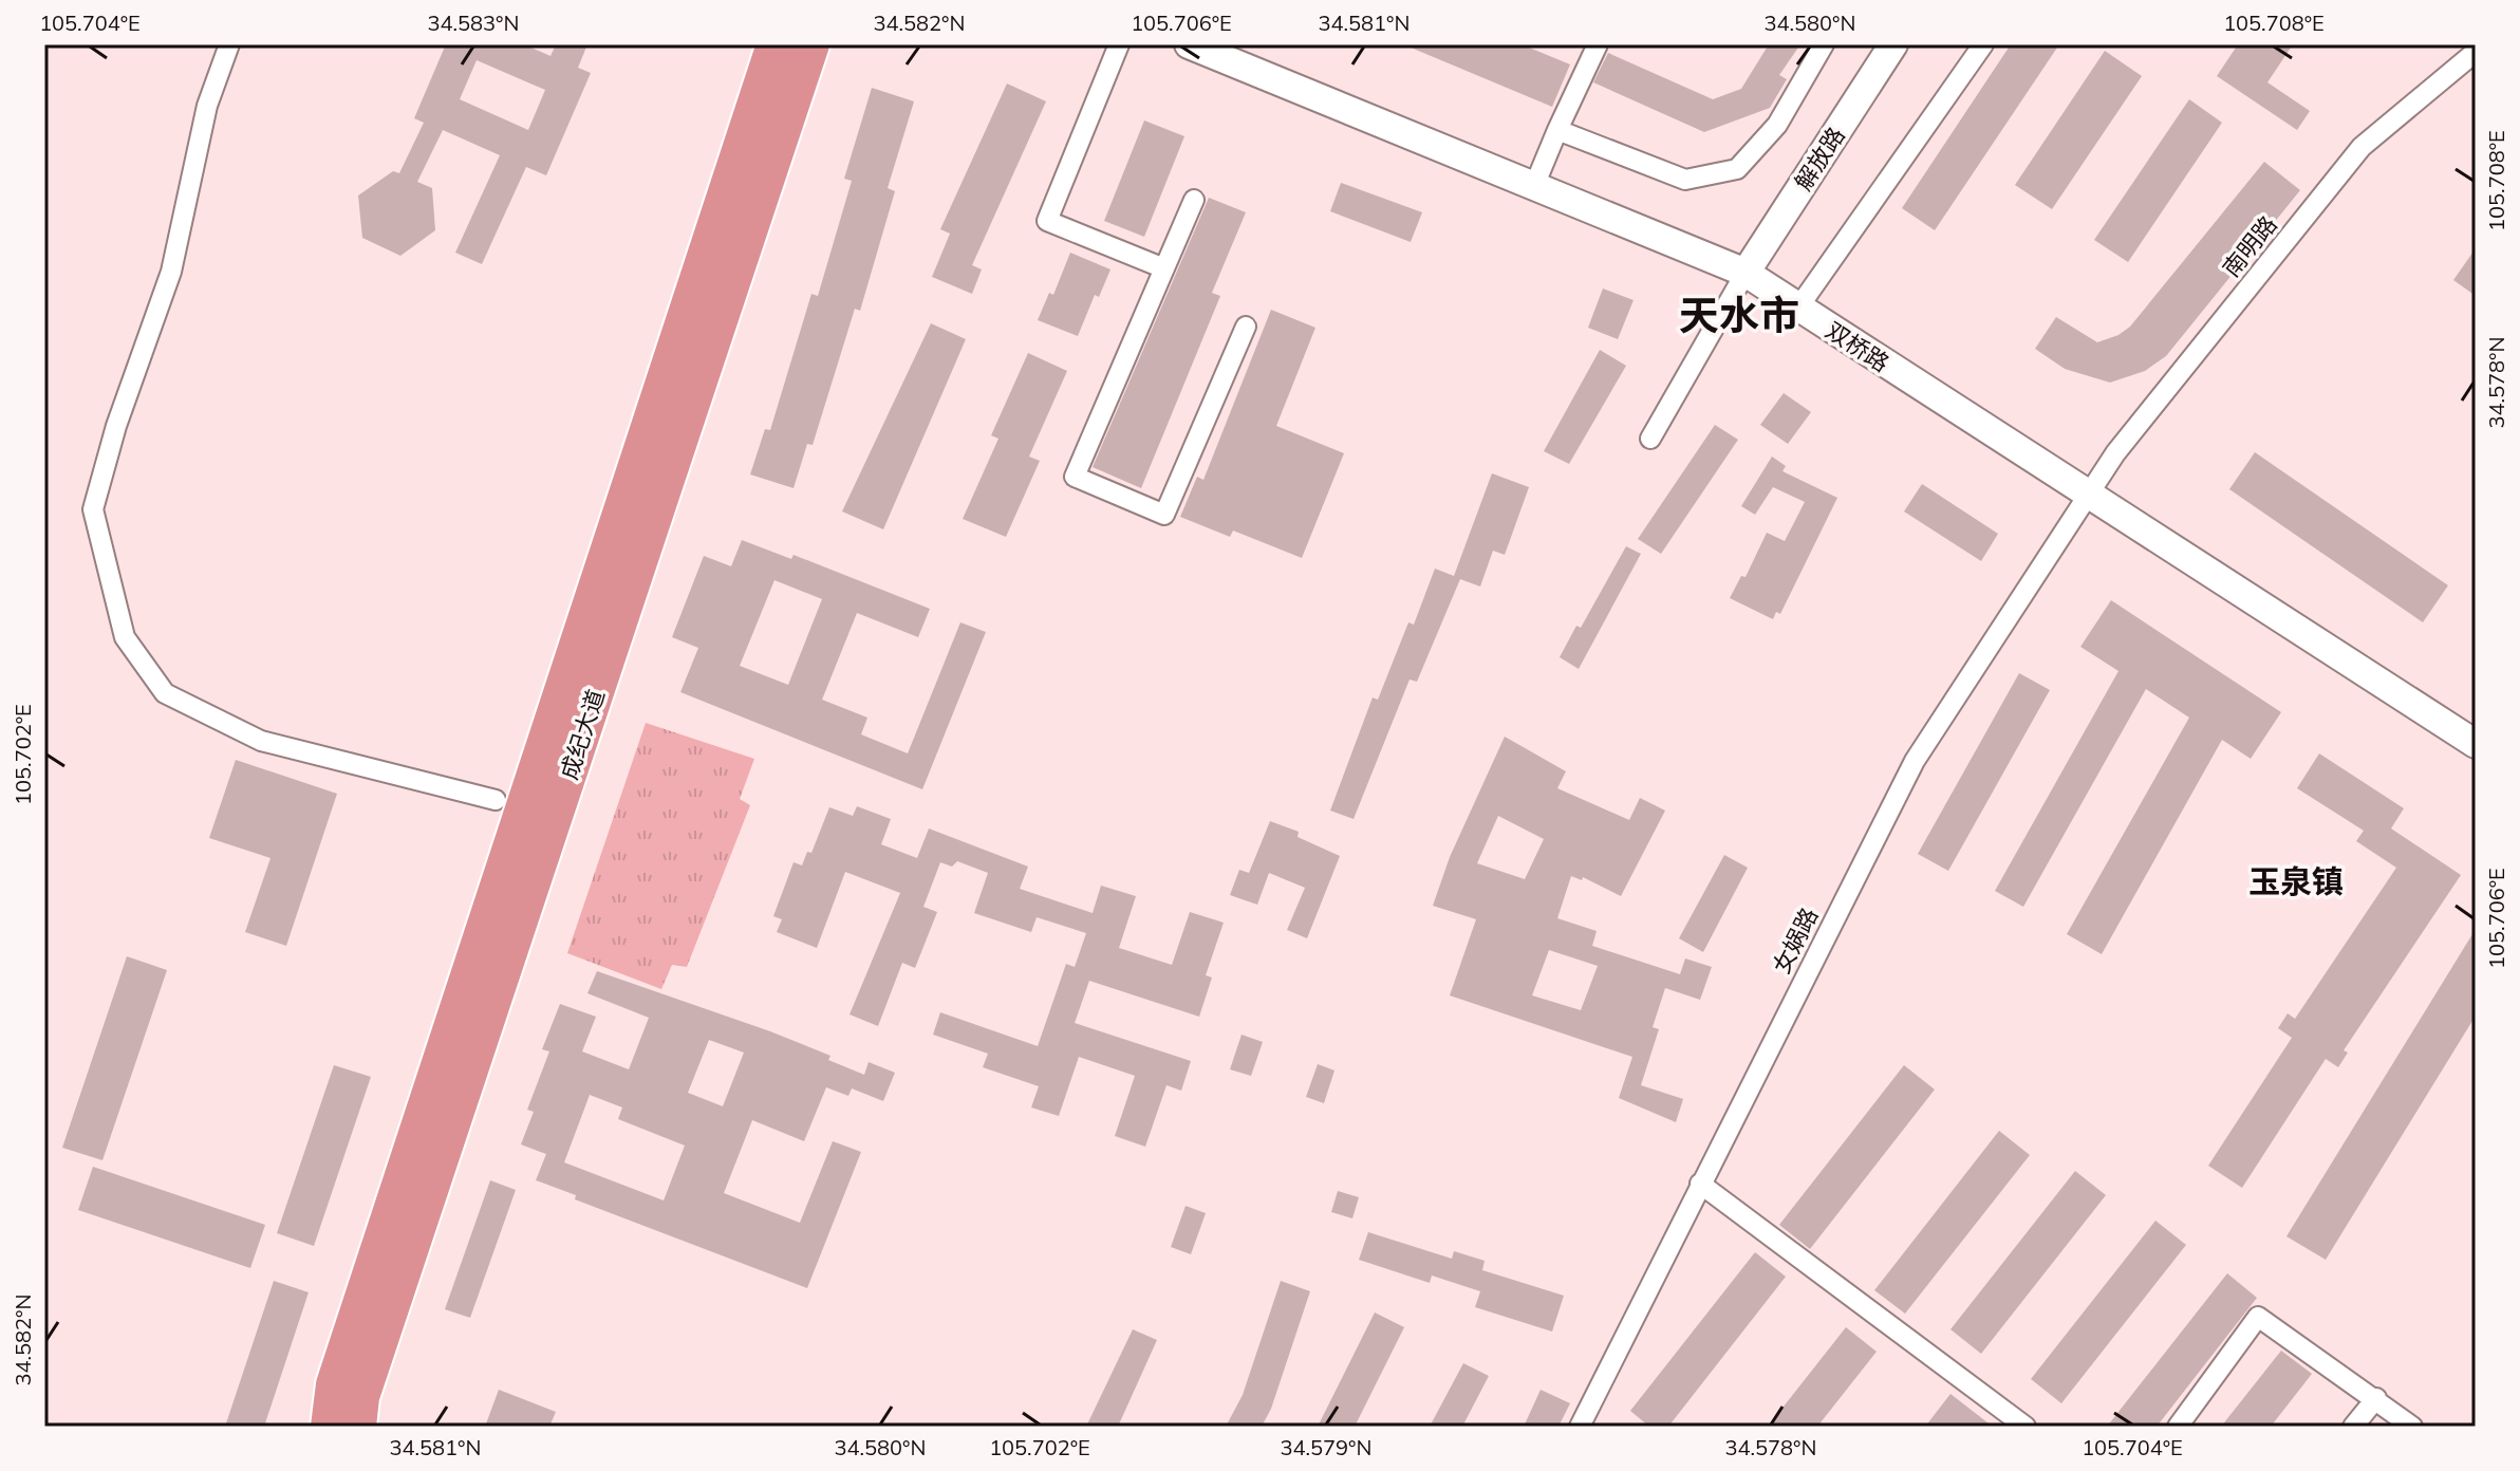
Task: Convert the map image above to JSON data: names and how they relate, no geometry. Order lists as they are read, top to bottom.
{
  "streets": {
    "highway": ["成纪大道"],
    "main road": ["解放路", "双桥路"],
    "street": ["南明路", "女娲路"]
  },
  "crossings": [
    ["解放路", "双桥路"],
    ["南明路", "双桥路"],
    ["南明路", "女娲路"],
    ["双桥路", "女娲路"]
  ],
  "districts": ["天水市", "玉泉镇"],
  "coordinates": [
    "105.704°E",
    "34.583°N",
    "34.582°N",
    "105.706°E",
    "34.581°N",
    "34.580°N",
    "105.708°E",
    "34.578°N",
    "105.702°E",
    "34.579°N"
  ]
}
